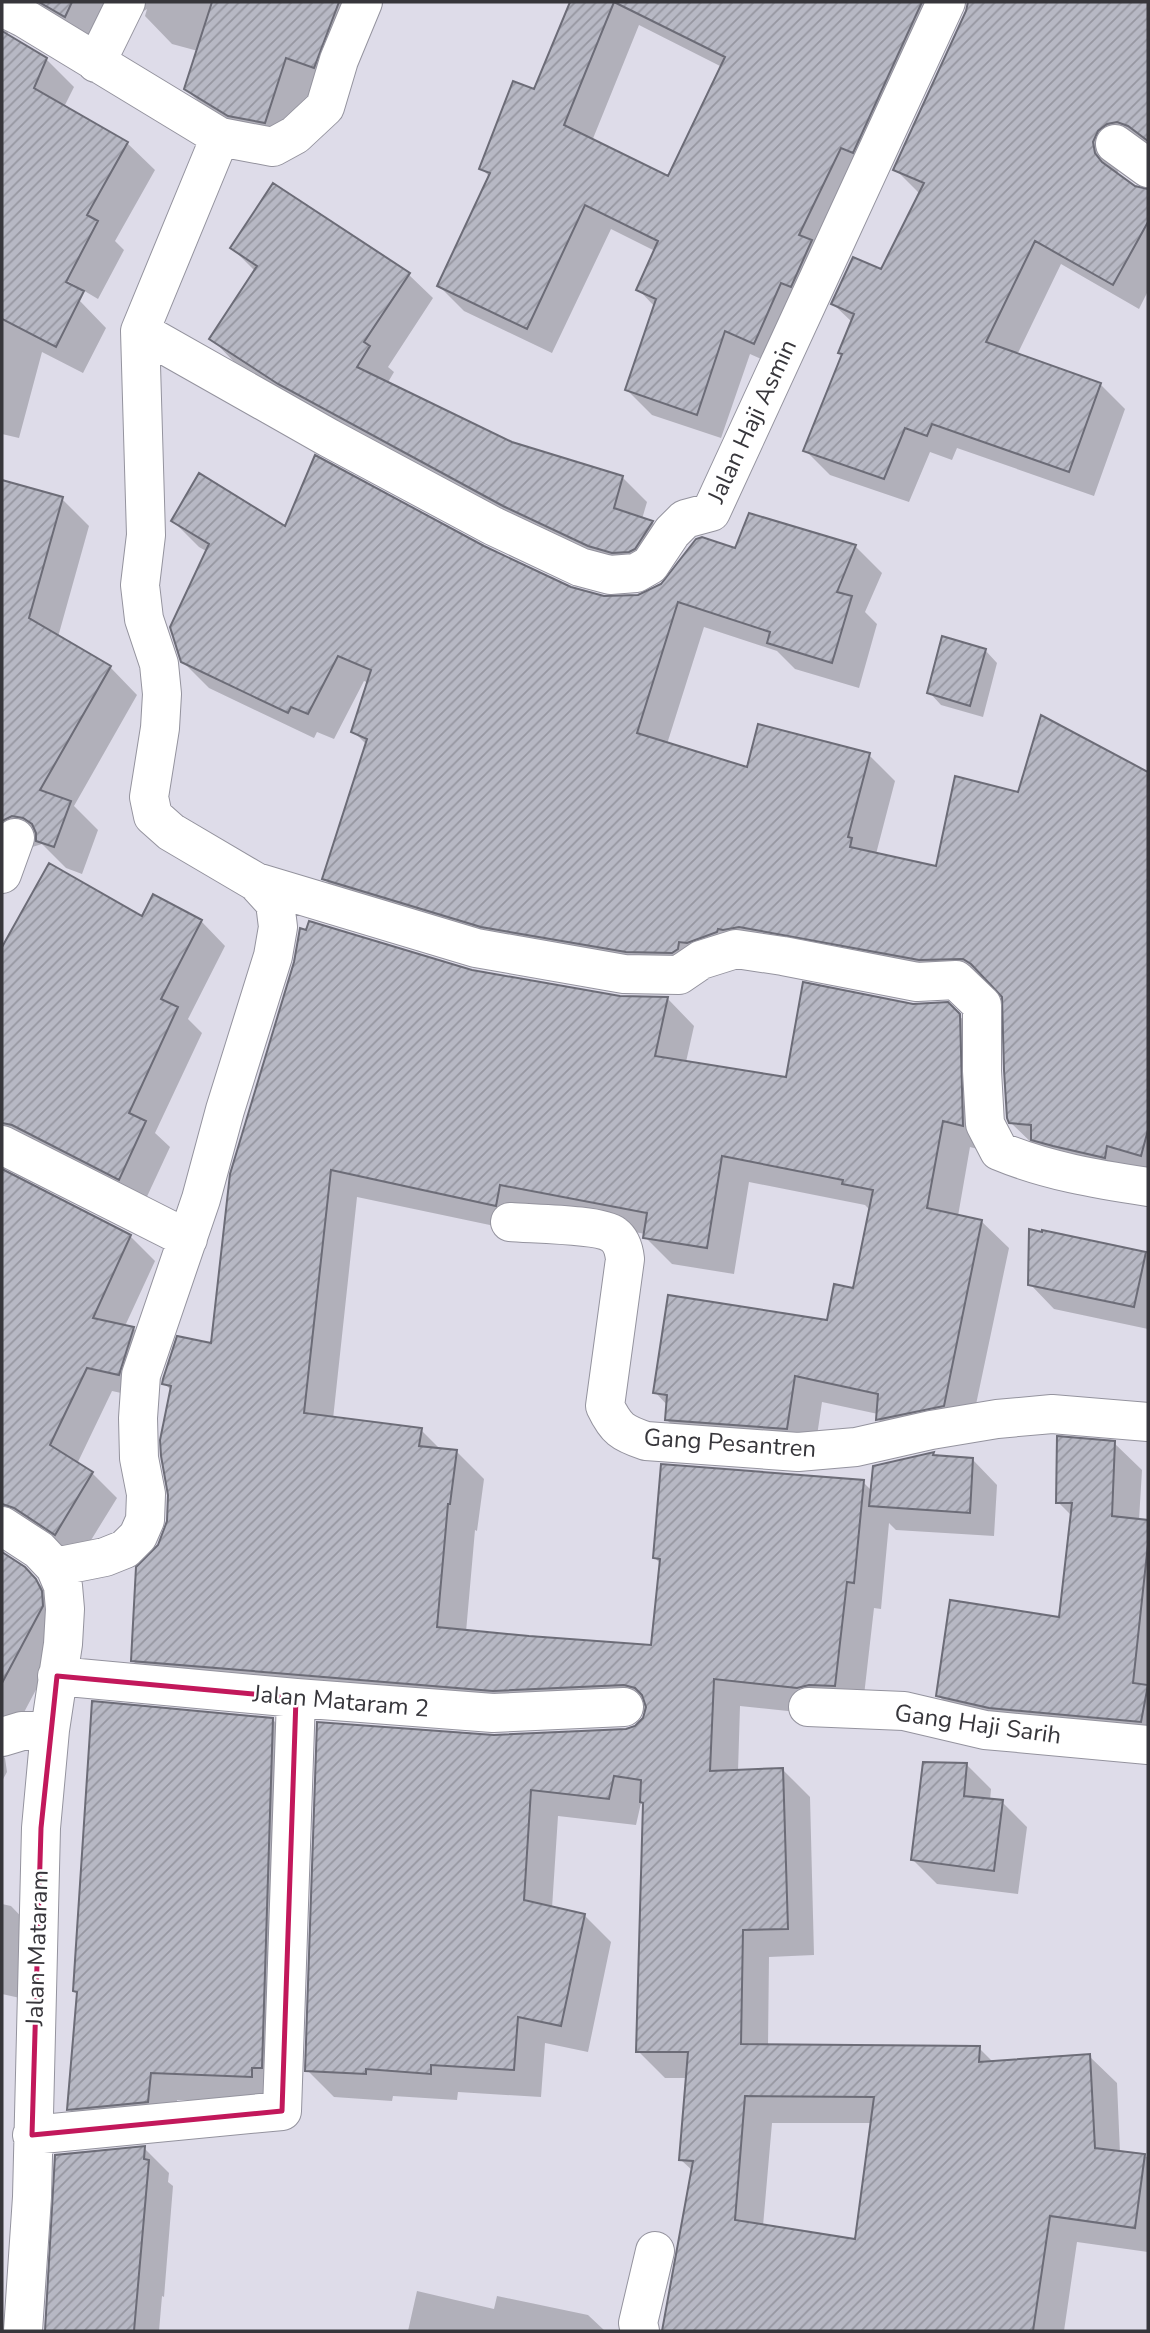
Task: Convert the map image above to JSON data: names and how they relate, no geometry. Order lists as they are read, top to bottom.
{
  "streets": {
    "street": [
      "Jalan Haji Asmin",
      "Gang Pesantren",
      "Jalan Mataram 2",
      "Gang Haji Sarih",
      "Jalan Mataram"
    ]
  },
  "crossings": [
    ["Jalan Mataram 2", "Jalan Mataram"]
  ]
}
